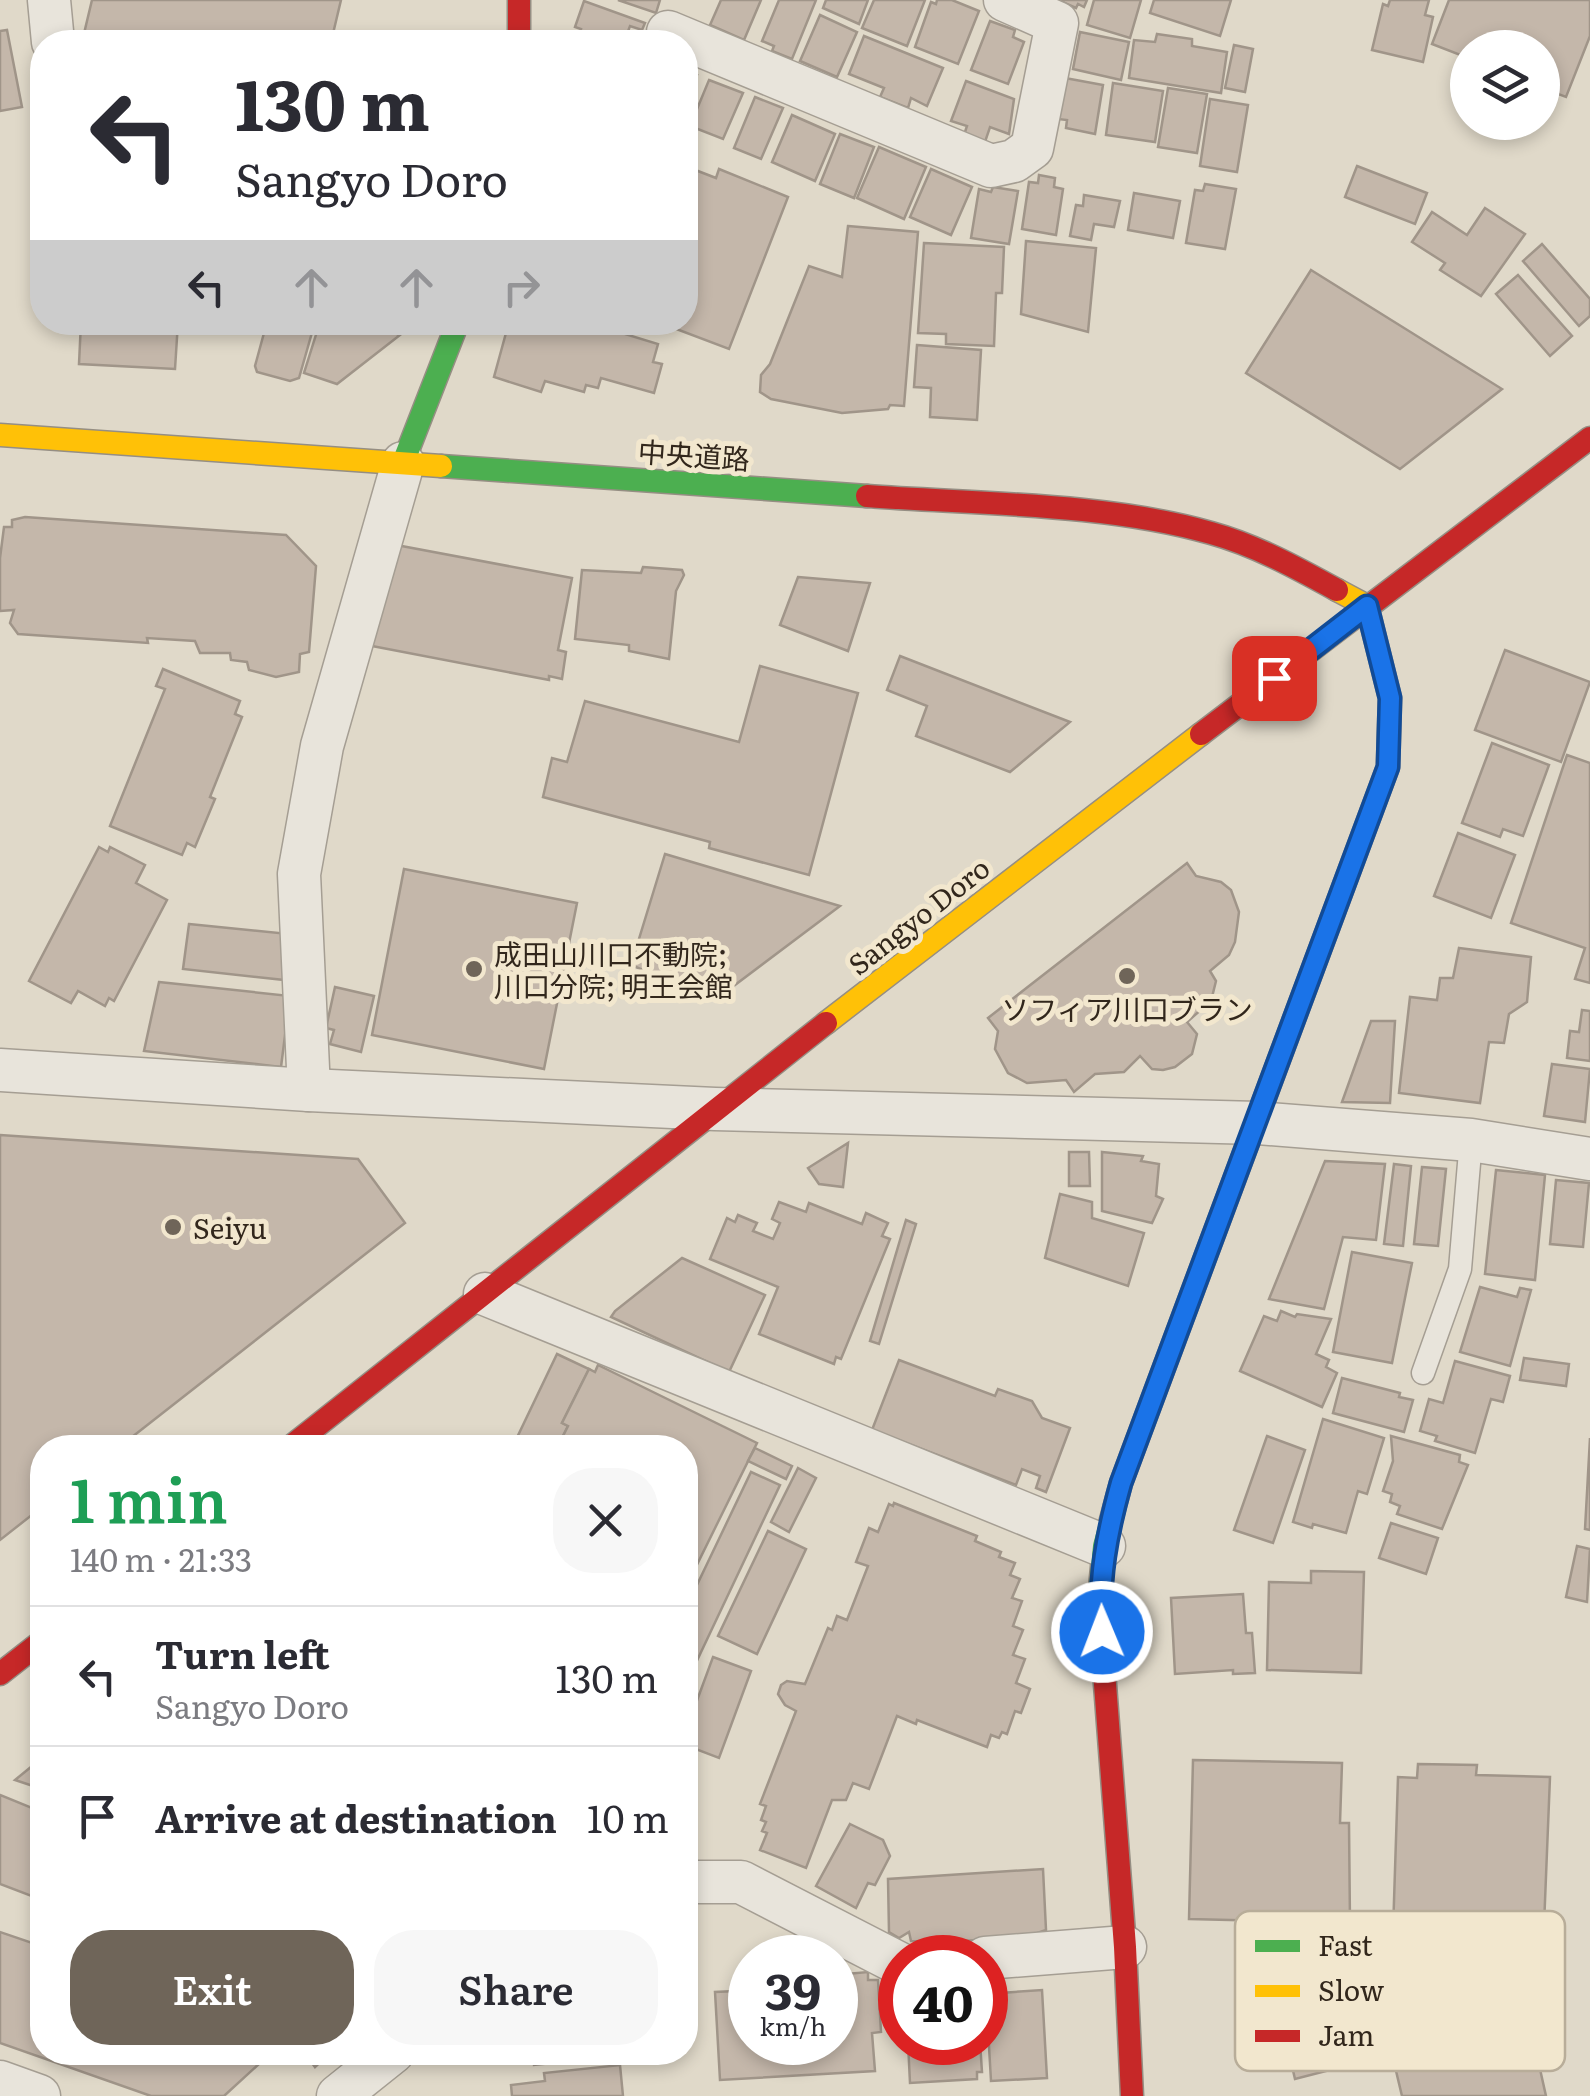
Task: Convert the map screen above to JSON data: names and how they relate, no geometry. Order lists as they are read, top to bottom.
{
  "streets": {
    "main road": ["中央道路", "Sangyo Doro"]
  },
  "crossings": [
    ["中央道路", "Sangyo Doro"]
  ],
  "places": ["成田山川口不動院; 川口分院; 明王会館", "ソフィア川口ブラン", "Seiyu"],
  "legend": ["Fast", "Slow", "Jam"],
  "page": {
    "turn": ["130 m", "Sangyo Doro"],
    "heading": ["1 min", "140 m · 21:33"],
    "list": [
      {
        "name": "Turn left",
        "note": "Sangyo Doro",
        "value": "130 m"
      },
      {
        "name": "Arrive at destination",
        "value": "10 m"
      }
    ],
    "buttons": ["Exit", "Share"],
    "speed": "39 km/h",
    "limit": "40"
  }
}
